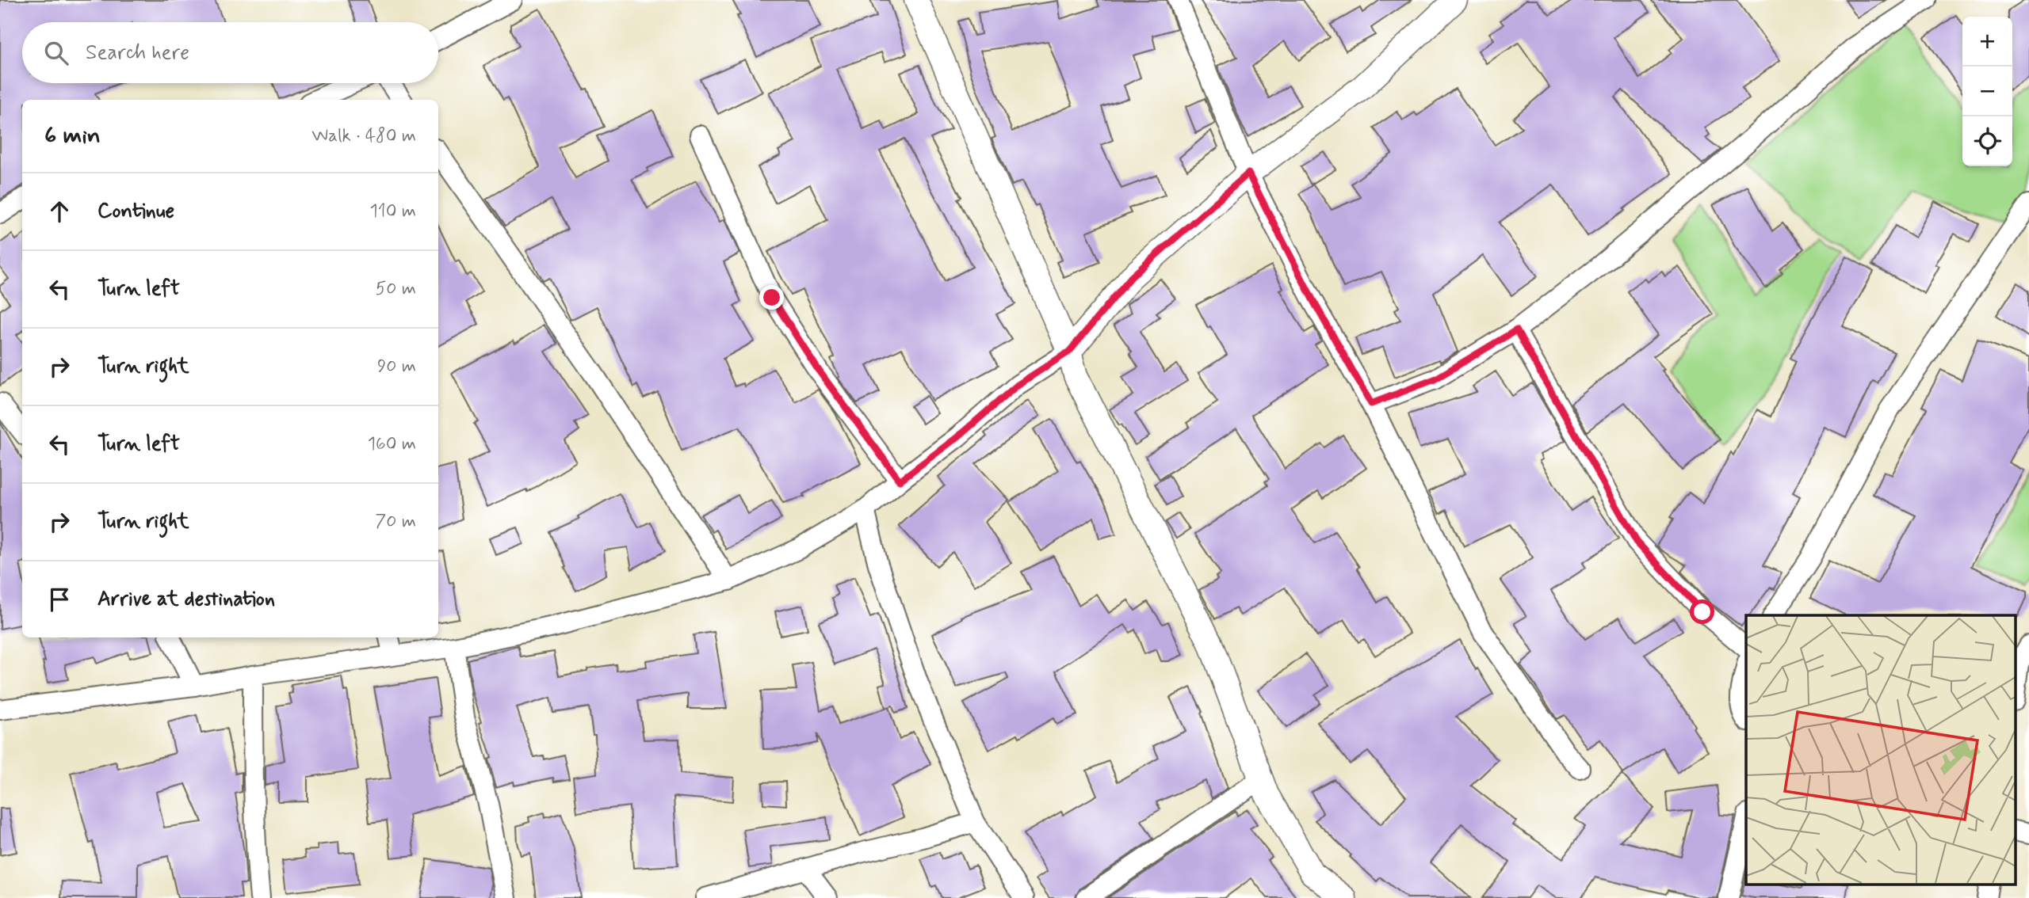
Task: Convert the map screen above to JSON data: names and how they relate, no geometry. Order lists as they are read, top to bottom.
{
  "page": {
    "map_buttons": ["+", "−"],
    "search": "Search here",
    "heading": ["6 min", "Walk · 480 m"],
    "list": [
      ["Continue", "110 m"],
      ["Turn left", "50 m"],
      ["Turn right", "90 m"],
      ["Turn left", "160 m"],
      ["Turn right", "70 m"],
      "Arrive at destination"
    ]
  }
}
